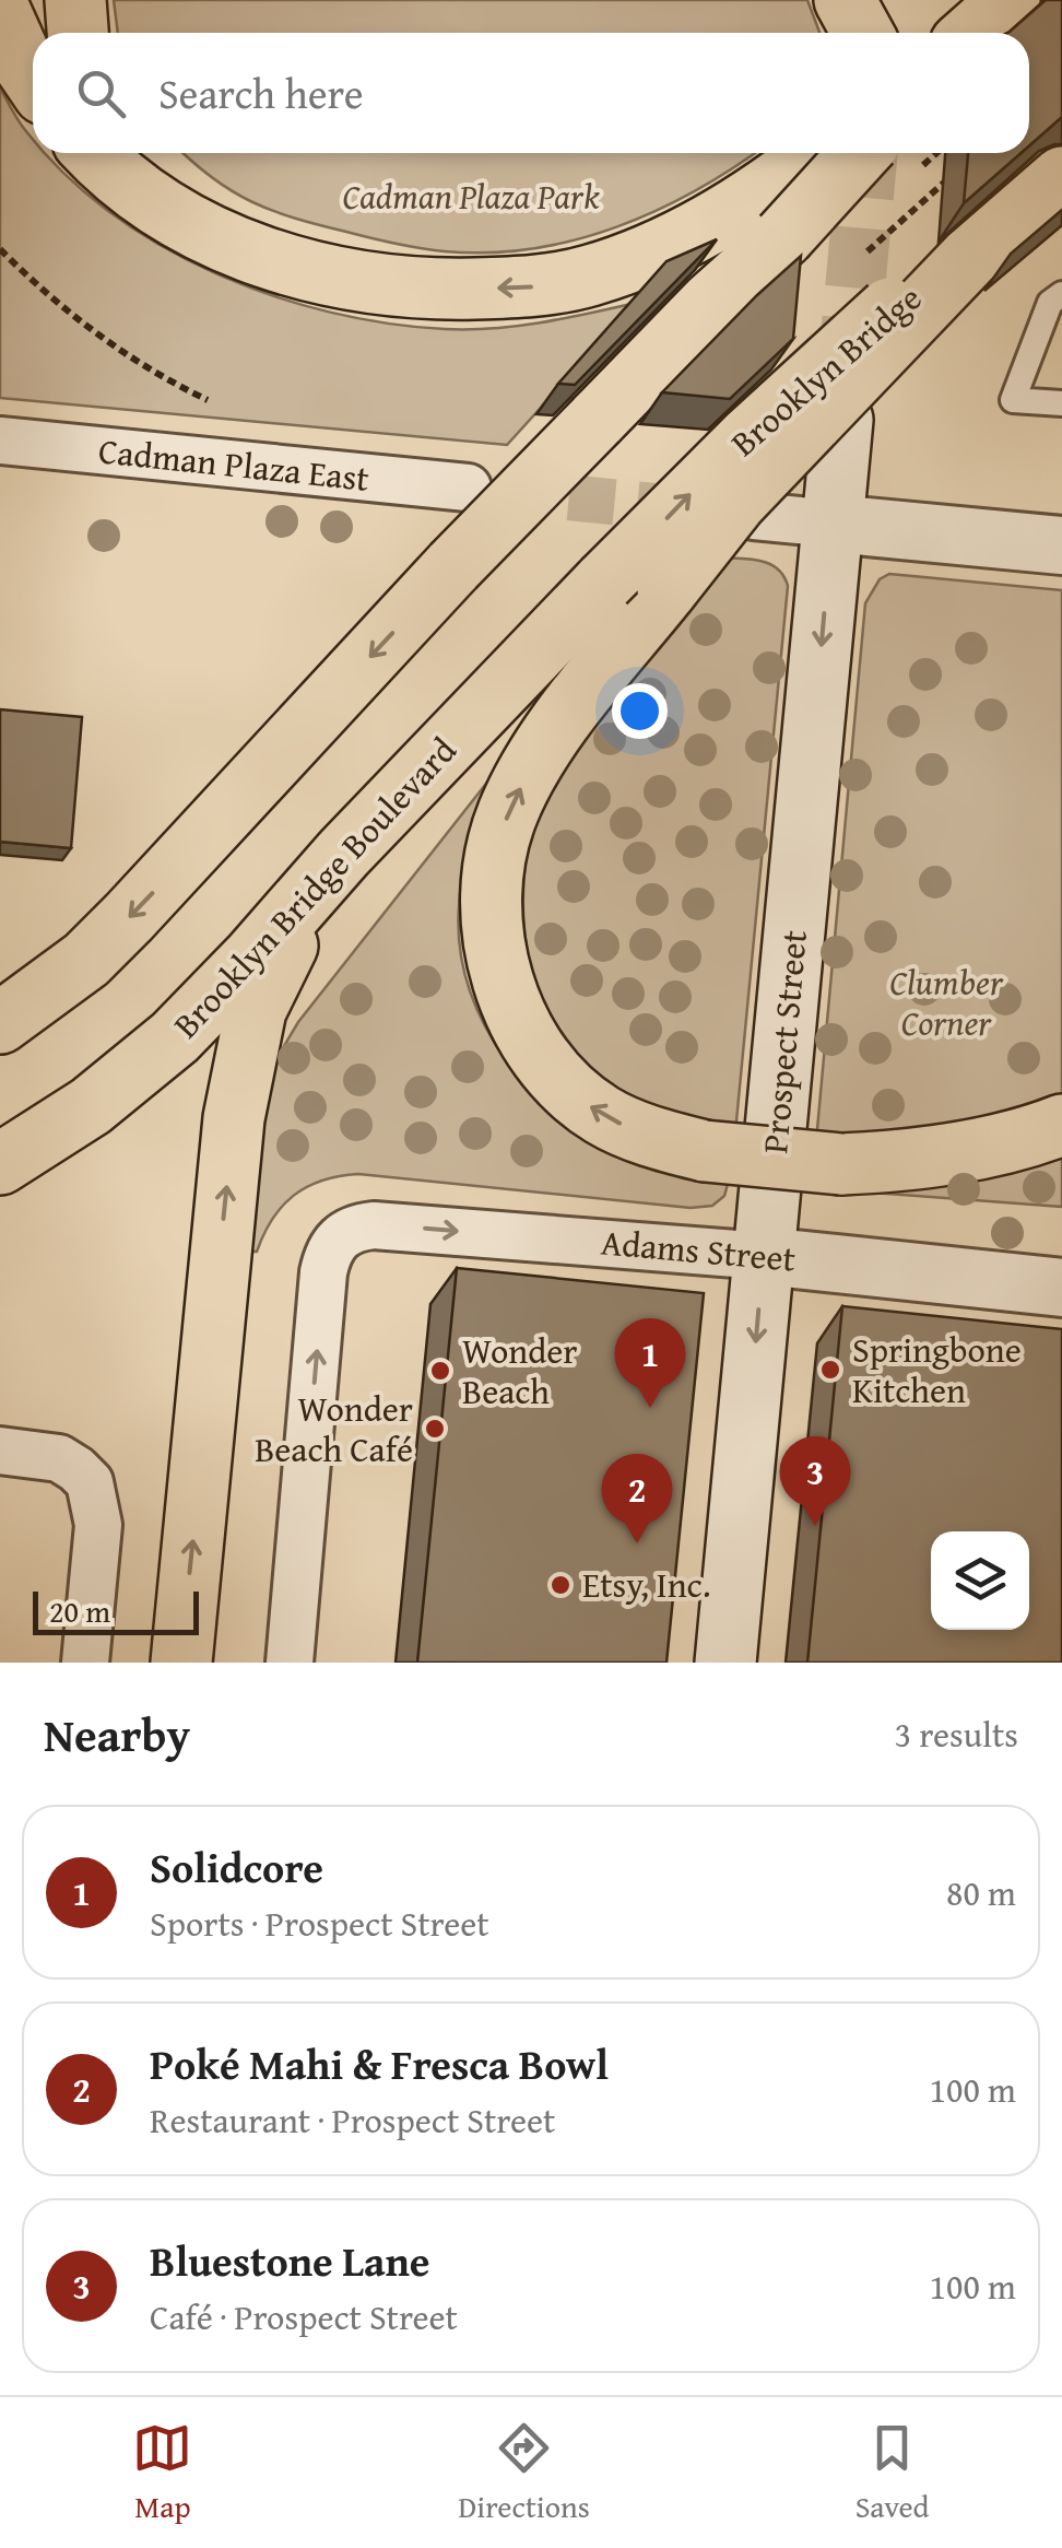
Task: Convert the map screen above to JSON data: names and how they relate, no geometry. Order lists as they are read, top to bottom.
{
  "streets": {
    "main road": ["Brooklyn Bridge", "Brooklyn Bridge Boulevard", "Prospect Street"],
    "street": ["Cadman Plaza East", "Adams Street"]
  },
  "crossings": [
    ["Brooklyn Bridge", "Brooklyn Bridge Boulevard"],
    ["Prospect Street", "Adams Street"]
  ],
  "parks": ["Cadman Plaza Park", "Clumber Corner"],
  "places": [
    "Springbone Kitchen",
    "Wonder Beach",
    "Wonder Beach Café",
    "Etsy, Inc."
  ],
  "scale_bar": "20 m",
  "page": {
    "search": "Search here",
    "pins": ["1", "3", "2"],
    "scale": "20 m",
    "heading": ["Nearby", "3 results"],
    "list": [
      {
        "mark": "1",
        "name": "Solidcore",
        "note": "Sports · Prospect Street",
        "value": "80 m"
      },
      {
        "mark": "2",
        "name": "Poké Mahi & Fresca Bowl",
        "note": "Restaurant · Prospect Street",
        "value": "100 m"
      },
      {
        "mark": "3",
        "name": "Bluestone Lane",
        "note": "Café · Prospect Street",
        "value": "100 m"
      }
    ],
    "nav": ["Map", "Directions", "Saved"]
  }
}
